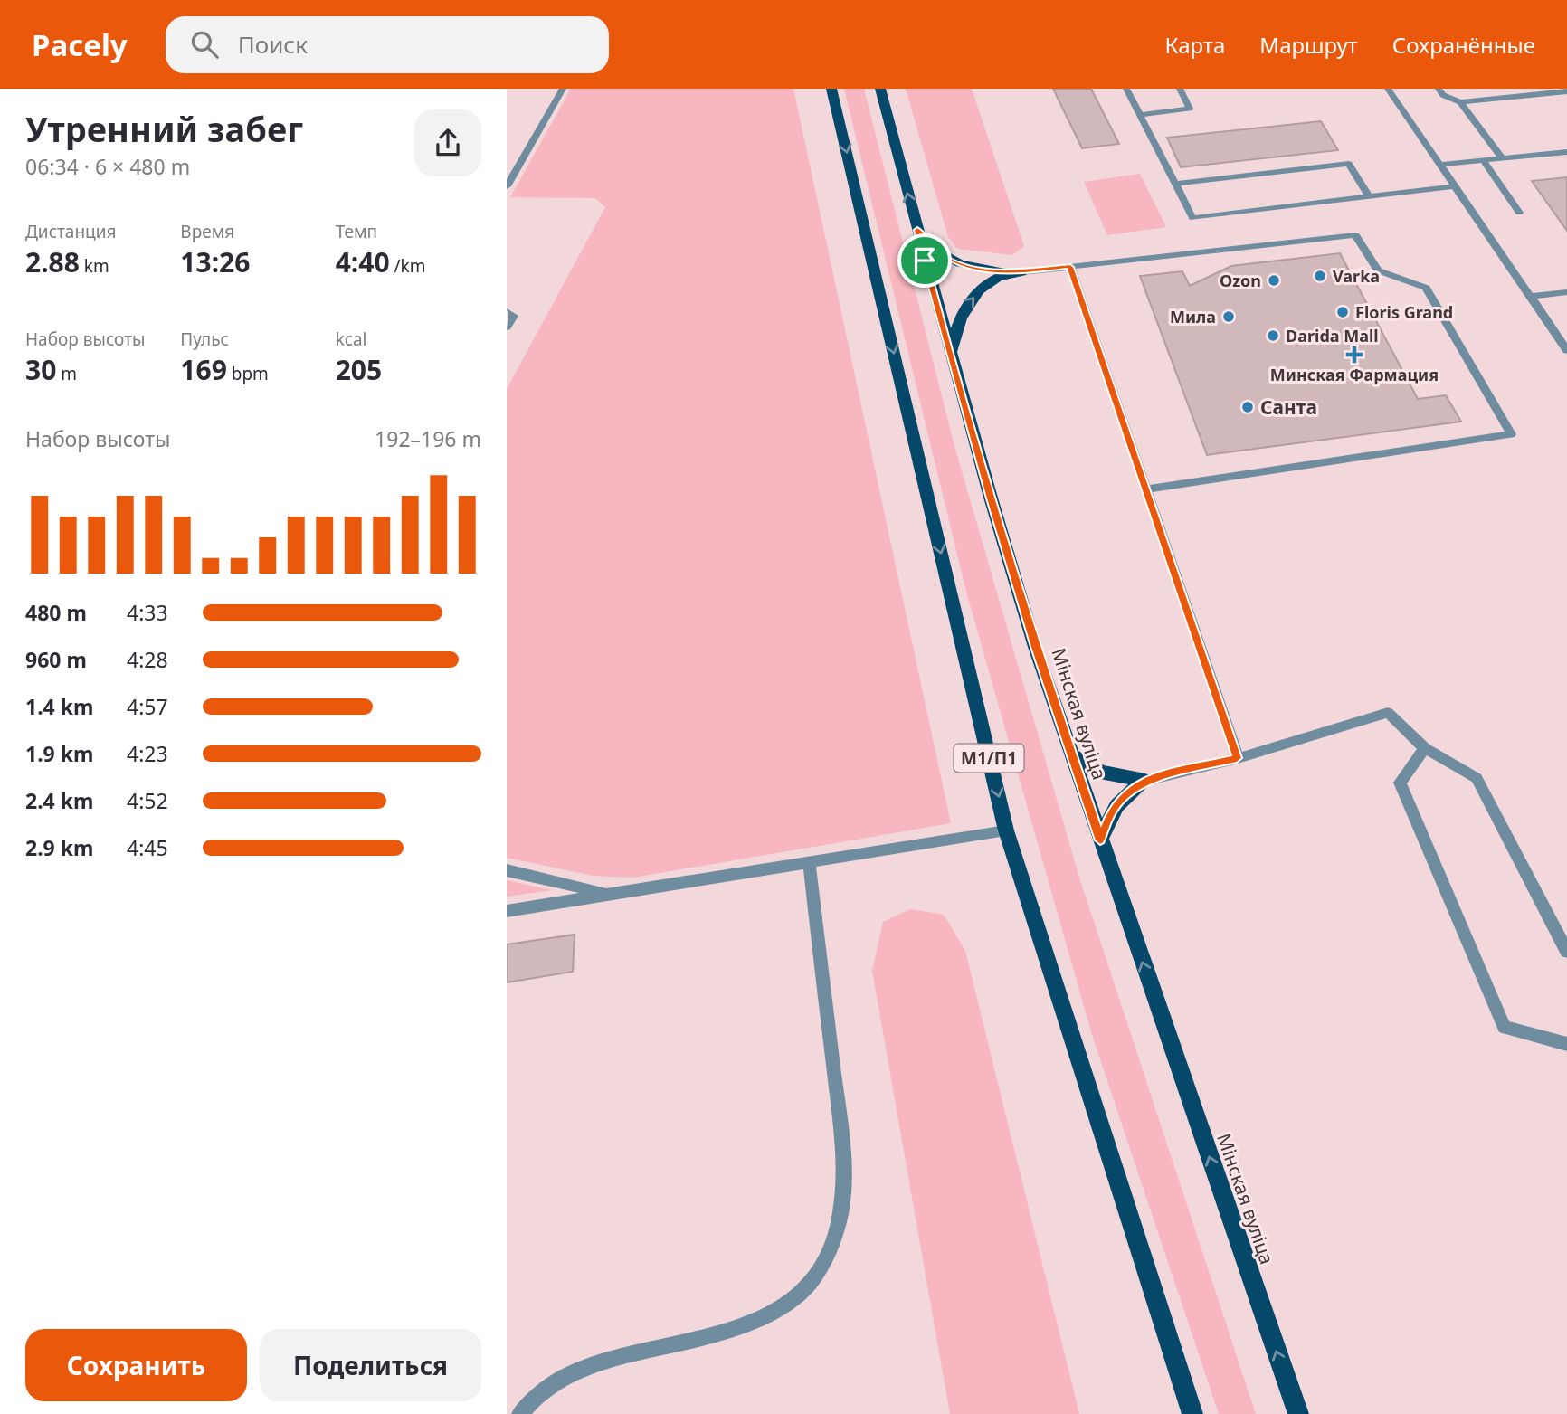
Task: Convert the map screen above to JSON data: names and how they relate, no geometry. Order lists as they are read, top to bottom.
{
  "streets": {
    "main road": ["Мінская вуліца", "М1/П1"]
  },
  "places": {
    "other": [
      "Varka",
      "Ozon",
      "Floris Grand",
      "Мила",
      "Darida Mall",
      "Санта"
    ],
    "health": ["Минская Фармация"]
  },
  "page": {
    "header": "Pacely",
    "search": "Поиск",
    "nav": ["Карта", "Маршрут", "Сохранённые"],
    "heading": ["Утренний забег", "06:34 · 6 × 480 m"],
    "stats": [
      ["Дистанция", "2.88 km"],
      ["Время", "13:26"],
      ["Темп", "4:40 /km"],
      ["Набор высоты", "30 m"],
      ["Пульс", "169 bpm"],
      ["kcal", "205"]
    ],
    "chart": ["Набор высоты", "192–196 m"],
    "list": [
      {
        "name": "480 m",
        "note": "4:33"
      },
      {
        "name": "960 m",
        "note": "4:28"
      },
      {
        "name": "1.4 km",
        "note": "4:57"
      },
      {
        "name": "1.9 km",
        "note": "4:23"
      },
      {
        "name": "2.4 km",
        "note": "4:52"
      },
      {
        "name": "2.9 km",
        "note": "4:45"
      }
    ],
    "buttons": ["Сохранить", "Поделиться"]
  }
}
